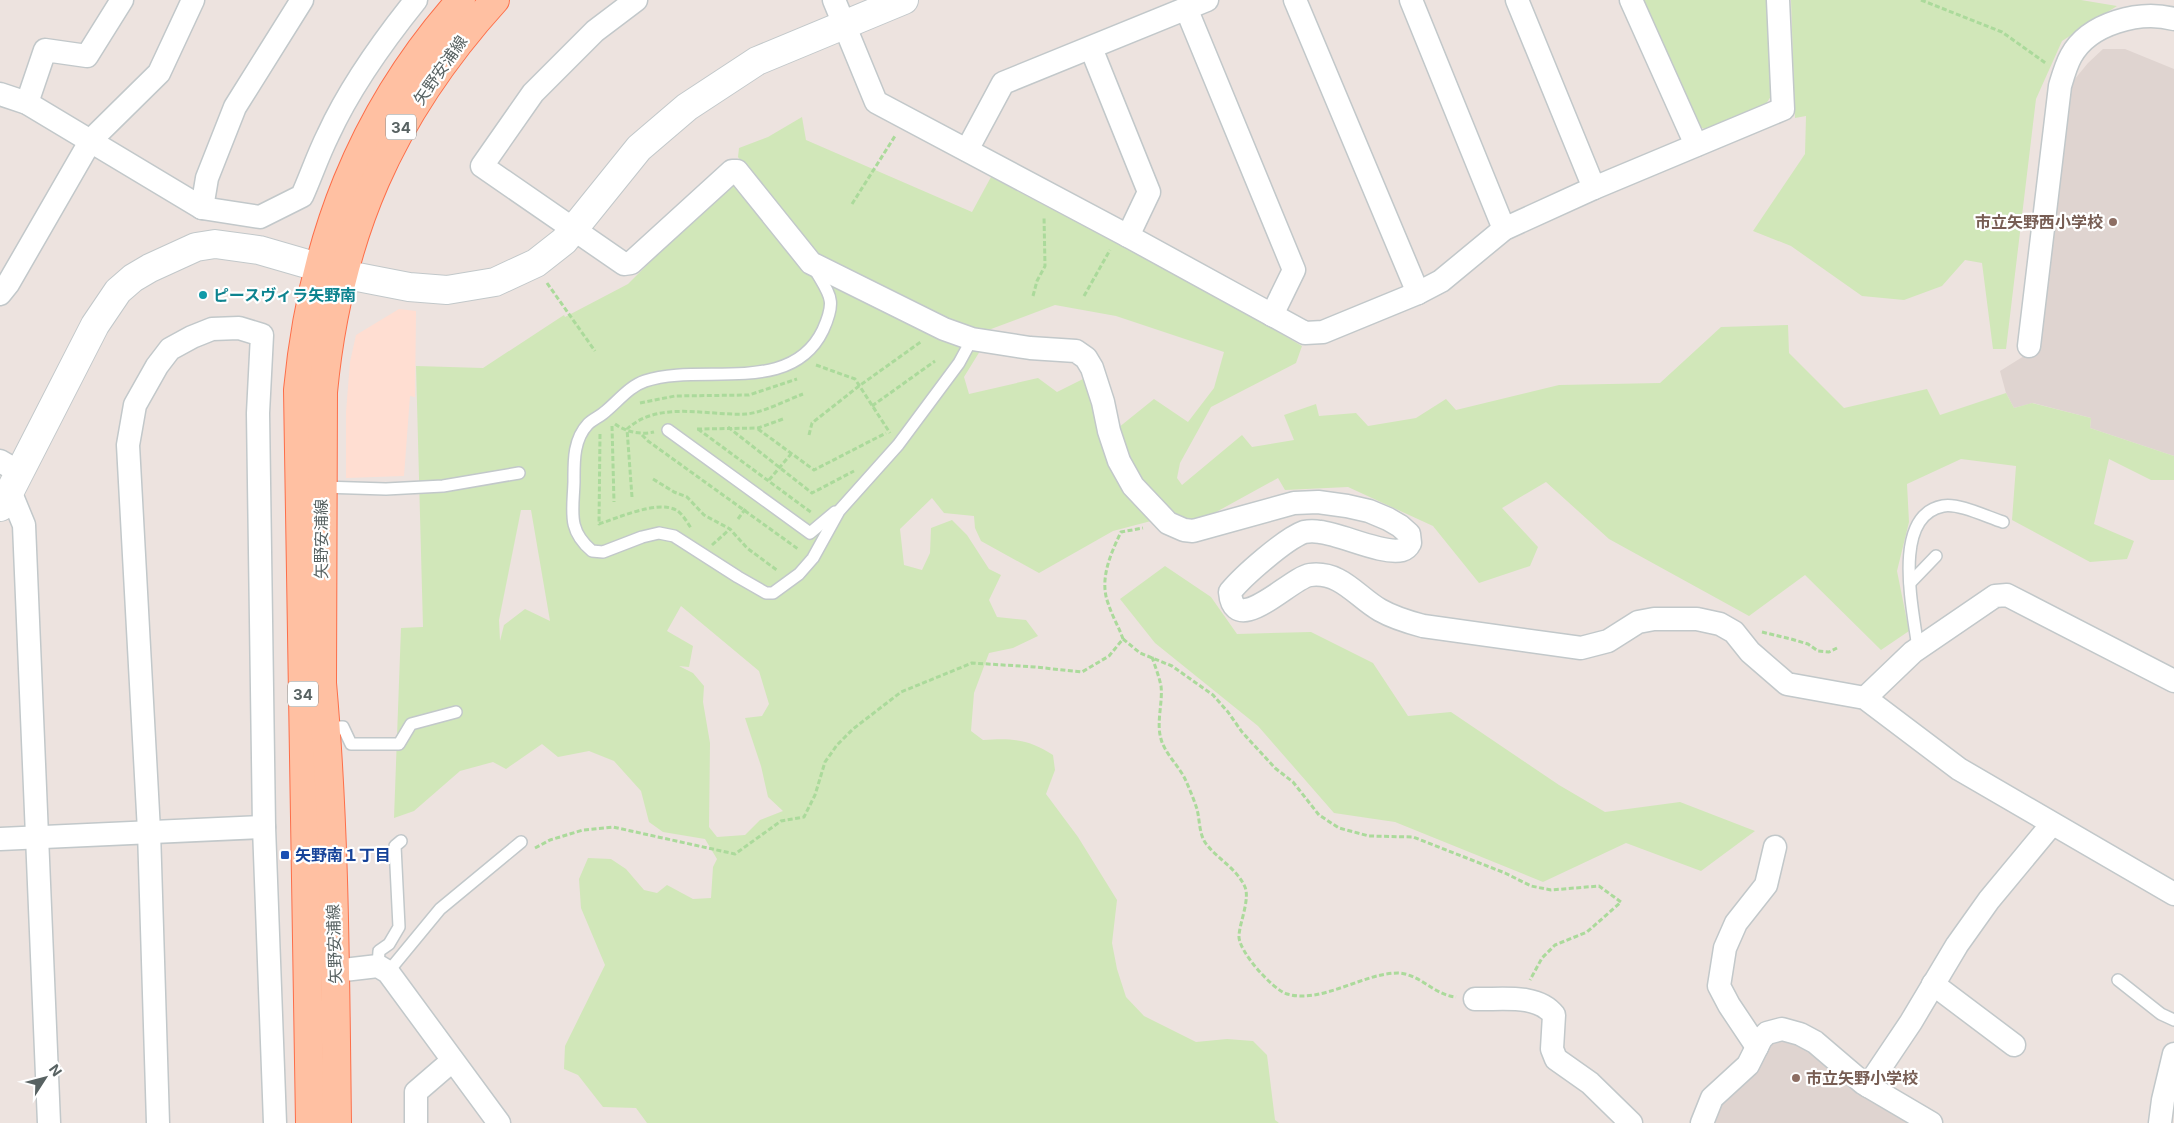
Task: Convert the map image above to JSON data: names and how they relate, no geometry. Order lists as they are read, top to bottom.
{
  "streets": {
    "main road": ["矢野安浦線", "34"]
  },
  "places": {
    "other": ["市立矢野西小学校", "ピースヴィラ矢野南", "市立矢野小学校"],
    "transit": ["矢野南１丁目"]
  },
  "north": "top right"
}
